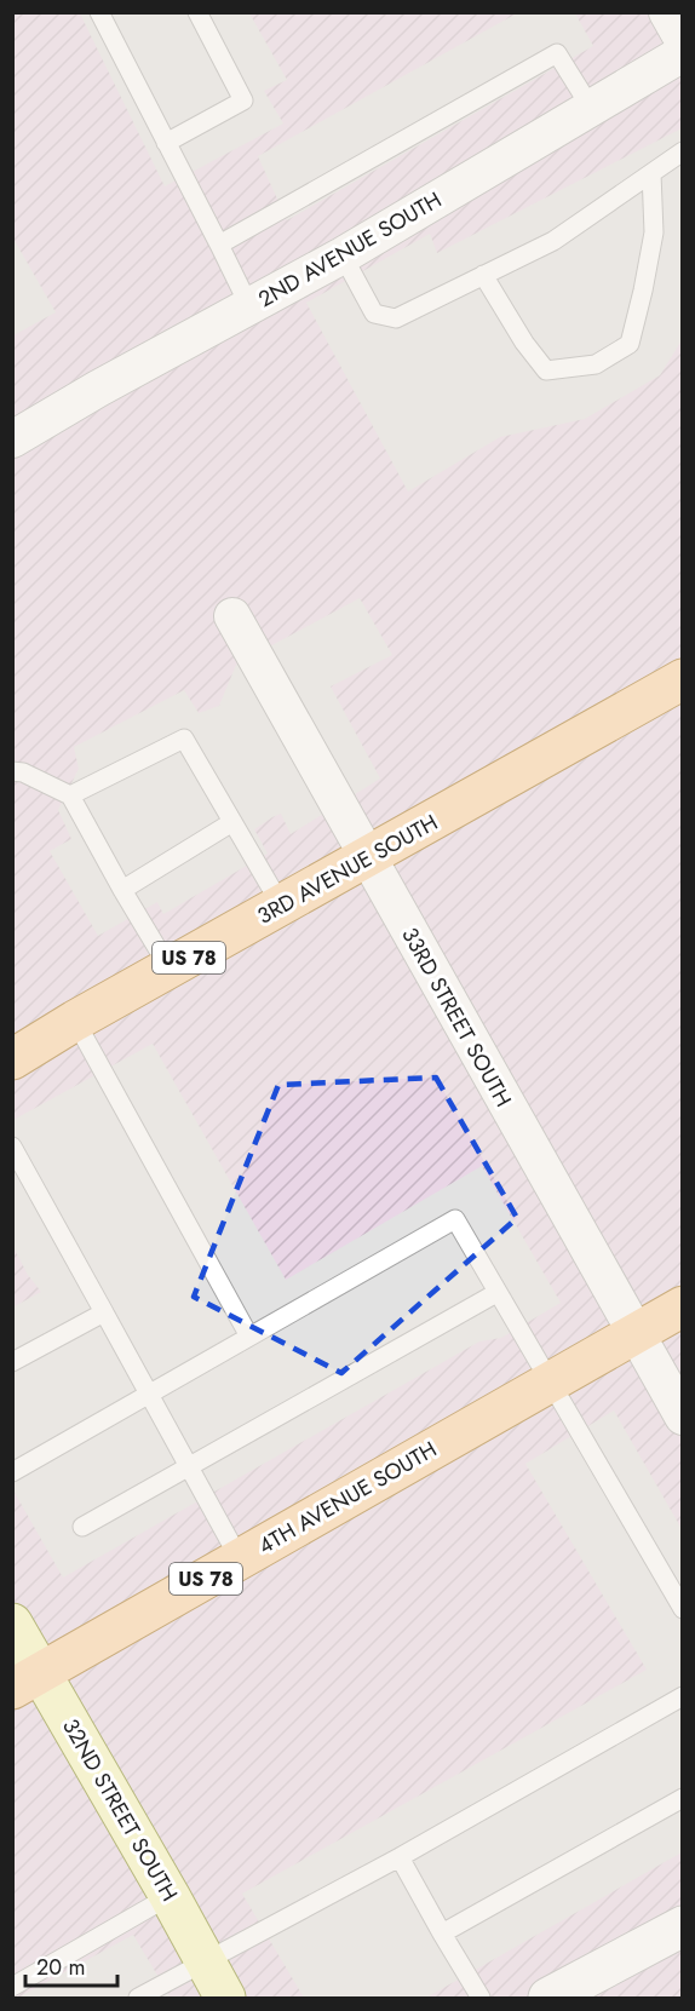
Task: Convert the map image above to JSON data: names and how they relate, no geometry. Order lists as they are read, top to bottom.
{
  "streets": {
    "main road": [
      "3RD AVENUE SOUTH",
      "US 78",
      "4TH AVENUE SOUTH",
      "32ND STREET SOUTH"
    ],
    "street": ["2ND AVENUE SOUTH", "33RD STREET SOUTH"]
  },
  "crossings": [
    ["3RD AVENUE SOUTH", "33RD STREET SOUTH"],
    ["33RD STREET SOUTH", "4TH AVENUE SOUTH"],
    ["4TH AVENUE SOUTH", "32ND STREET SOUTH"]
  ],
  "scale_bar": "20 m"
}
